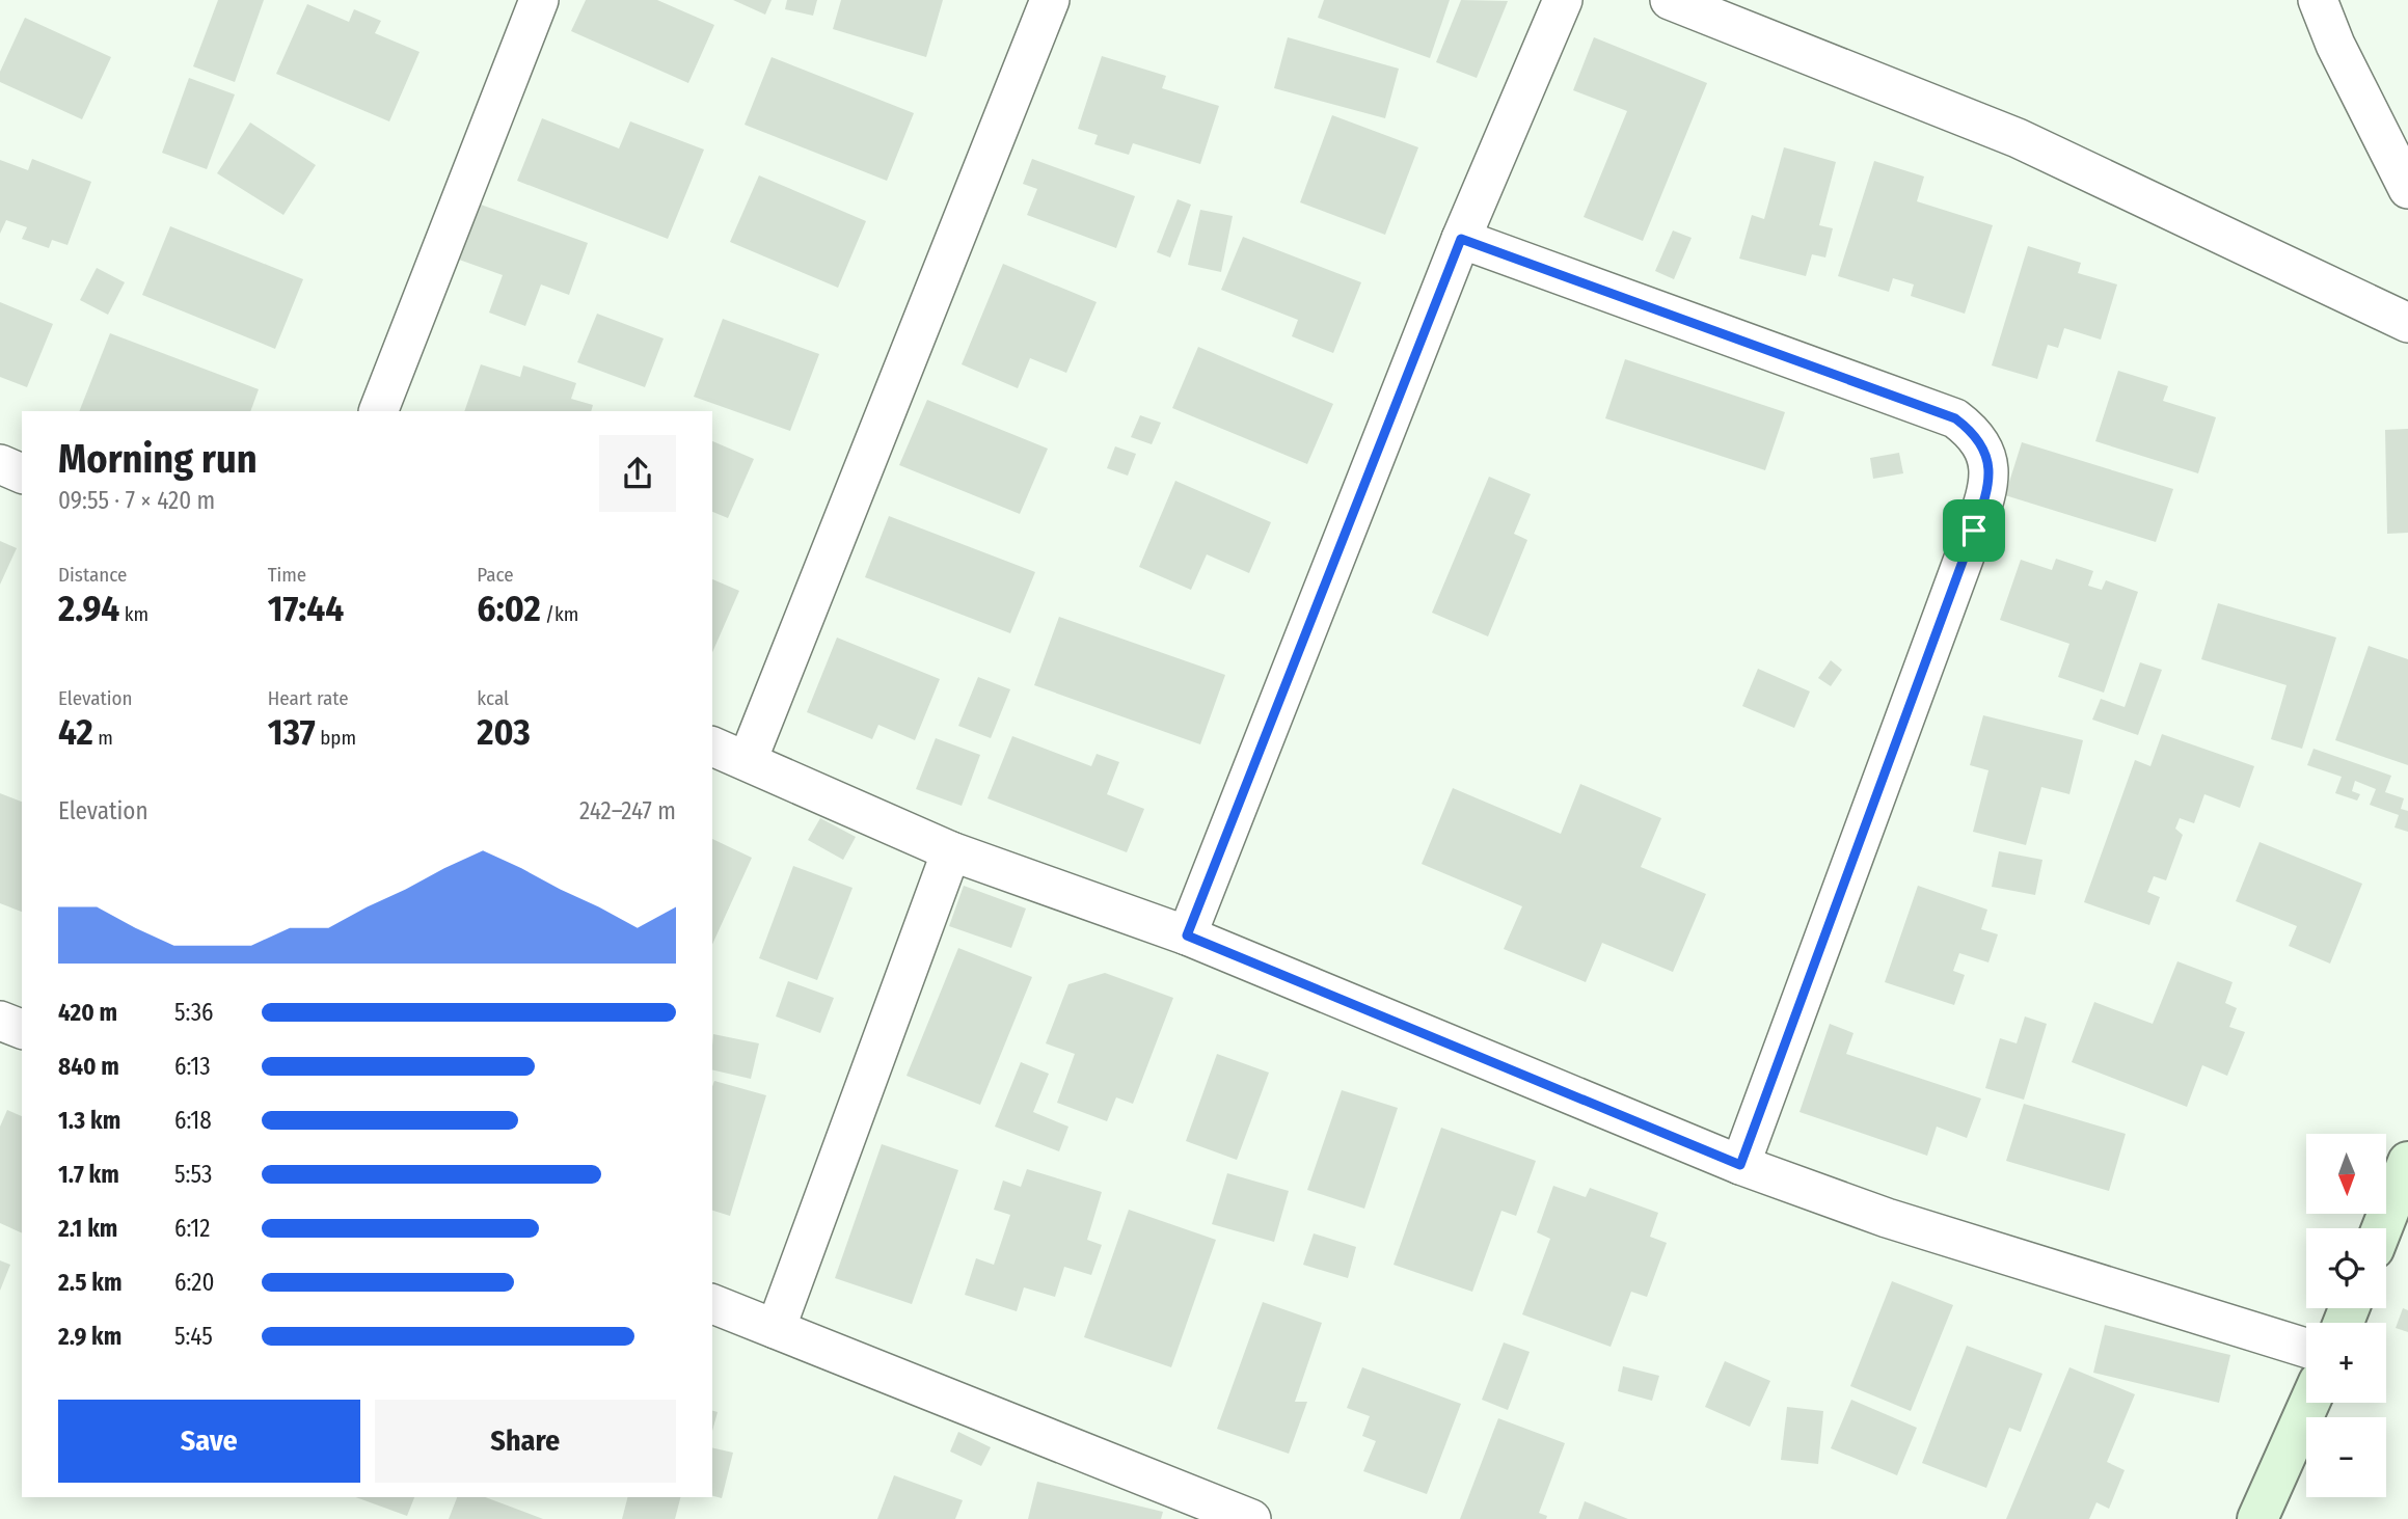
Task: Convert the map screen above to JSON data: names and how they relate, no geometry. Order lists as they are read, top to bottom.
{
  "north": "bottom",
  "page": {
    "heading": ["Morning run", "09:55 · 7 × 420 m"],
    "stats": [
      ["Distance", "2.94 km"],
      ["Time", "17:44"],
      ["Pace", "6:02 /km"],
      ["Elevation", "42 m"],
      ["Heart rate", "137 bpm"],
      ["kcal", "203"]
    ],
    "chart": ["Elevation", "242–247 m"],
    "list": [
      {
        "name": "420 m",
        "note": "5:36"
      },
      {
        "name": "840 m",
        "note": "6:13"
      },
      {
        "name": "1.3 km",
        "note": "6:18"
      },
      {
        "name": "1.7 km",
        "note": "5:53"
      },
      {
        "name": "2.1 km",
        "note": "6:12"
      },
      {
        "name": "2.5 km",
        "note": "6:20"
      },
      {
        "name": "2.9 km",
        "note": "5:45"
      }
    ],
    "map_buttons": ["+", "−"],
    "buttons": ["Save", "Share"]
  }
}
